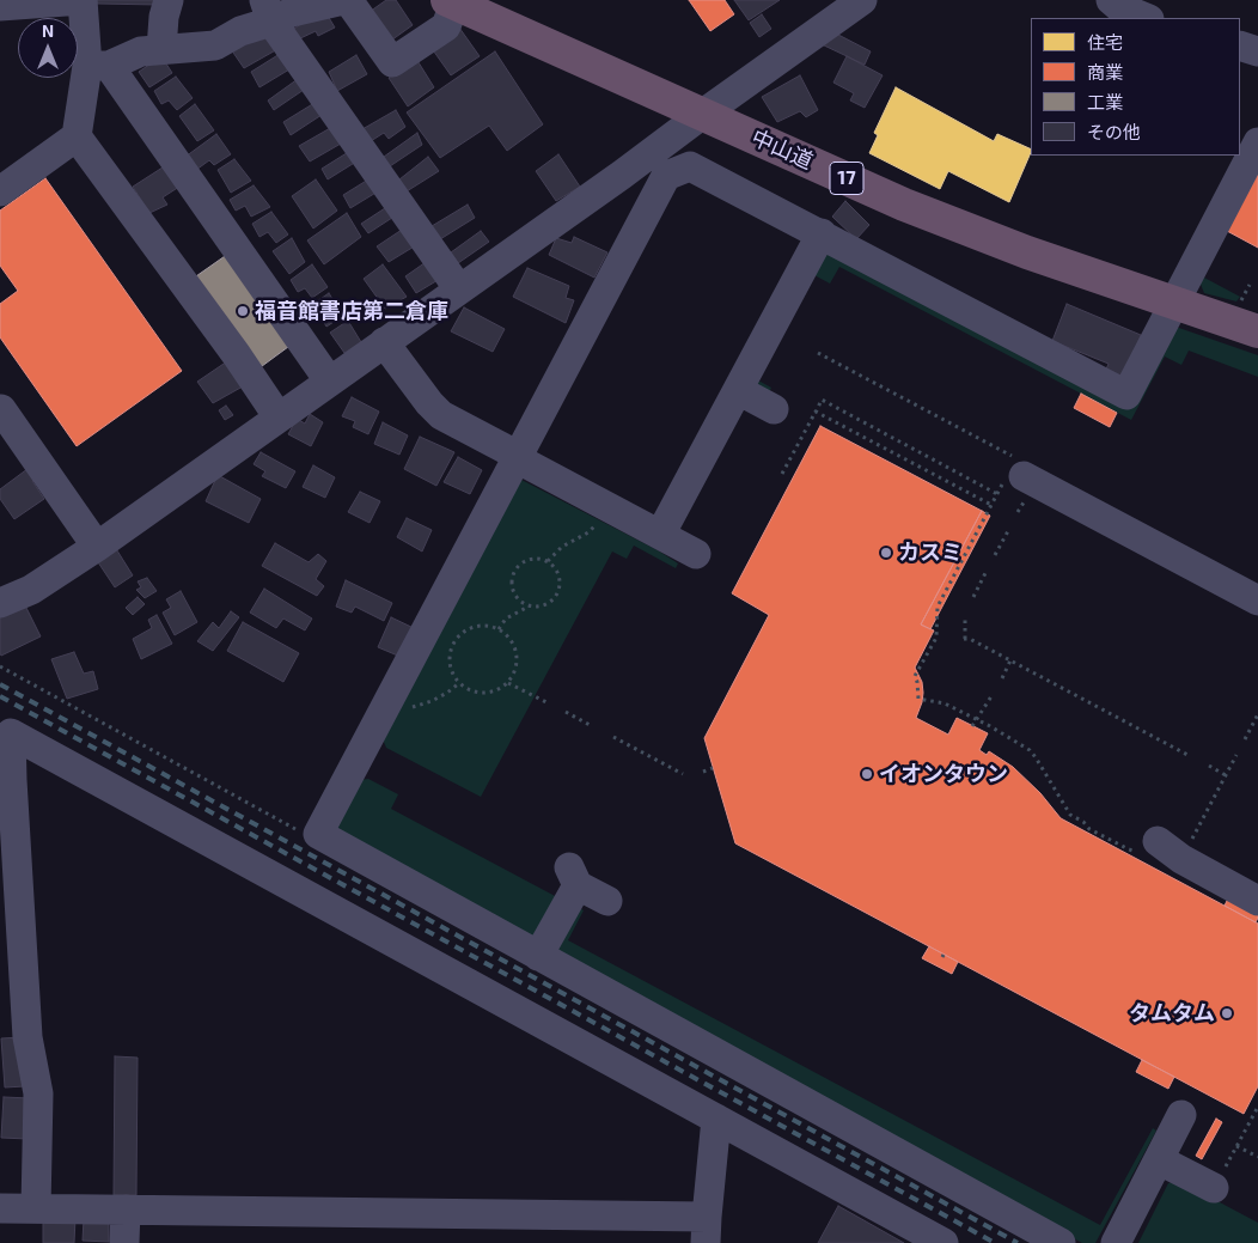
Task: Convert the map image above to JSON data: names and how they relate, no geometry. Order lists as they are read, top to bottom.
{
  "streets": {
    "highway": ["中山道", "17"]
  },
  "places": [
    "福音館書店第二倉庫",
    "カスミ",
    "イオンタウン",
    "タムタム"
  ],
  "legend": [
    "住宅",
    "商業",
    "工業",
    "その他"
  ],
  "north": "top"
}
